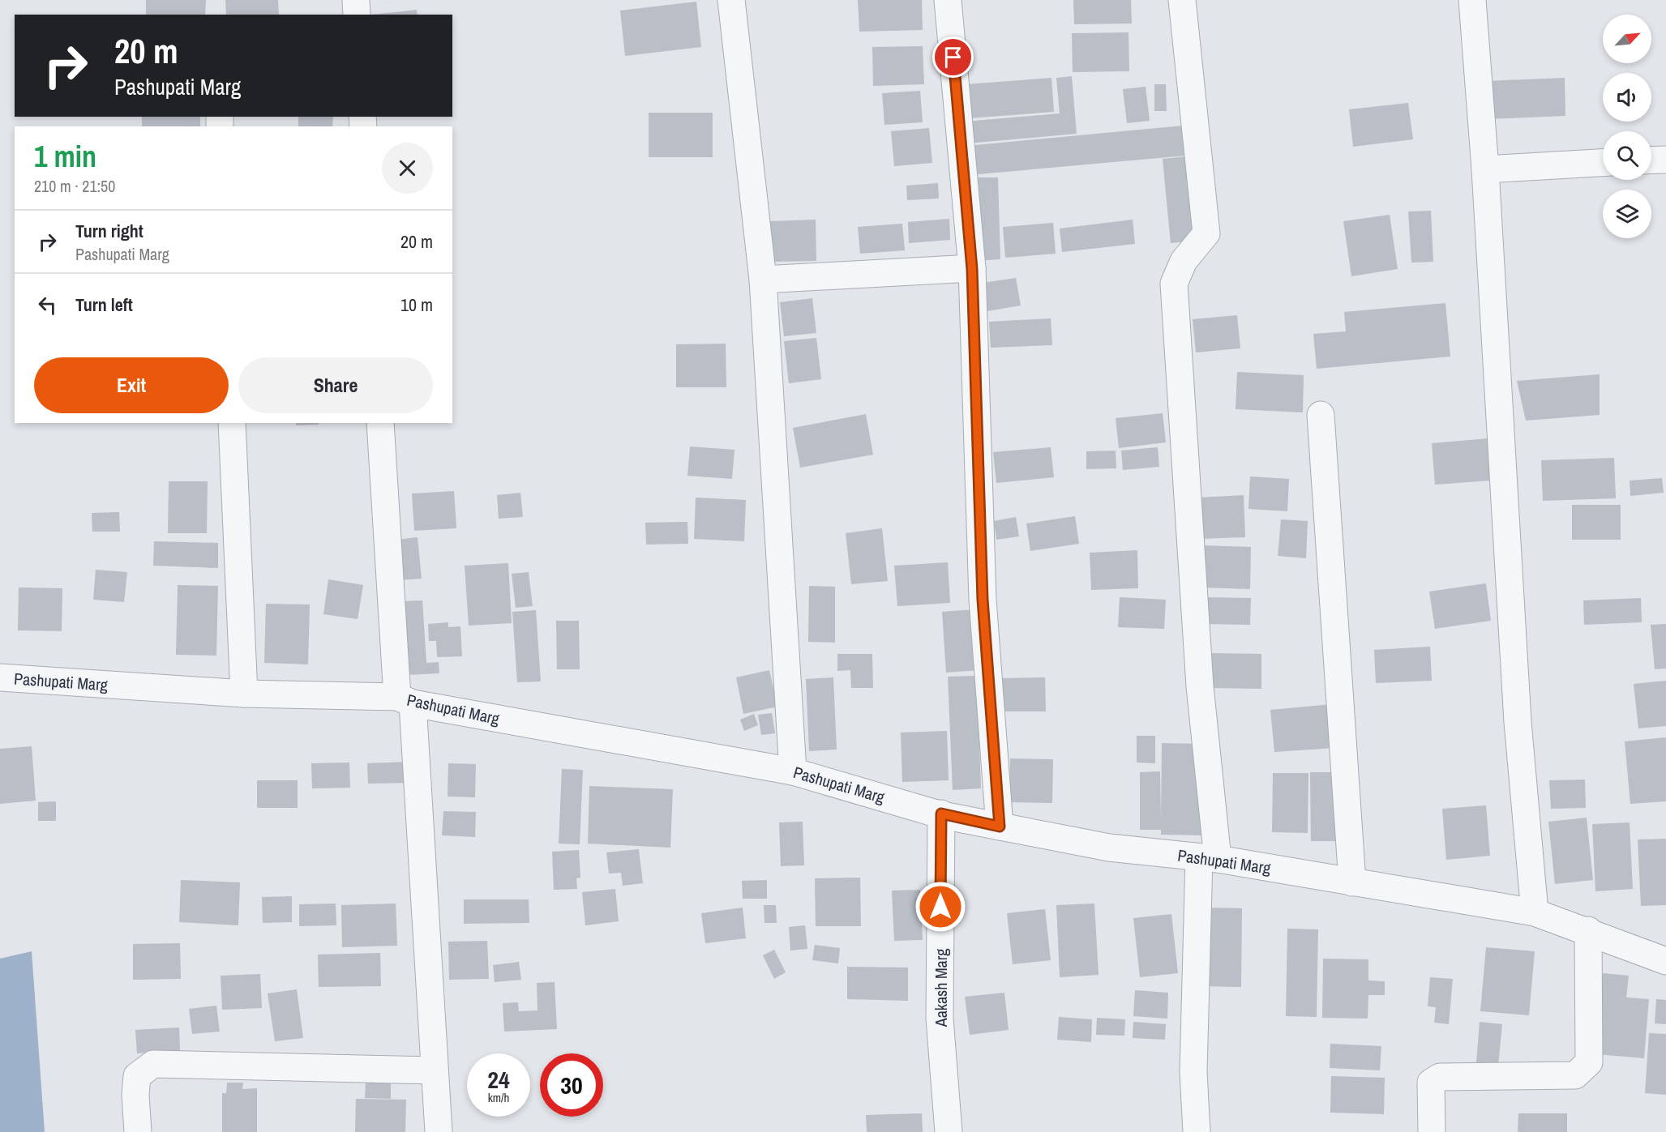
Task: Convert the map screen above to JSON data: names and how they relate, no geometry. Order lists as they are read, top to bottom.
{
  "streets": {
    "street": ["Pashupati Marg", "Aakash Marg"]
  },
  "crossings": [
    ["Pashupati Marg", "Aakash Marg"]
  ],
  "north": "top right",
  "page": {
    "turn": ["20 m", "Pashupati Marg"],
    "heading": ["1 min", "210 m · 21:50"],
    "list": [
      {
        "name": "Turn right",
        "note": "Pashupati Marg",
        "value": "20 m"
      },
      {
        "name": "Turn left",
        "value": "10 m"
      }
    ],
    "buttons": ["Exit", "Share"],
    "speed": "24 km/h",
    "limit": "30"
  }
}
